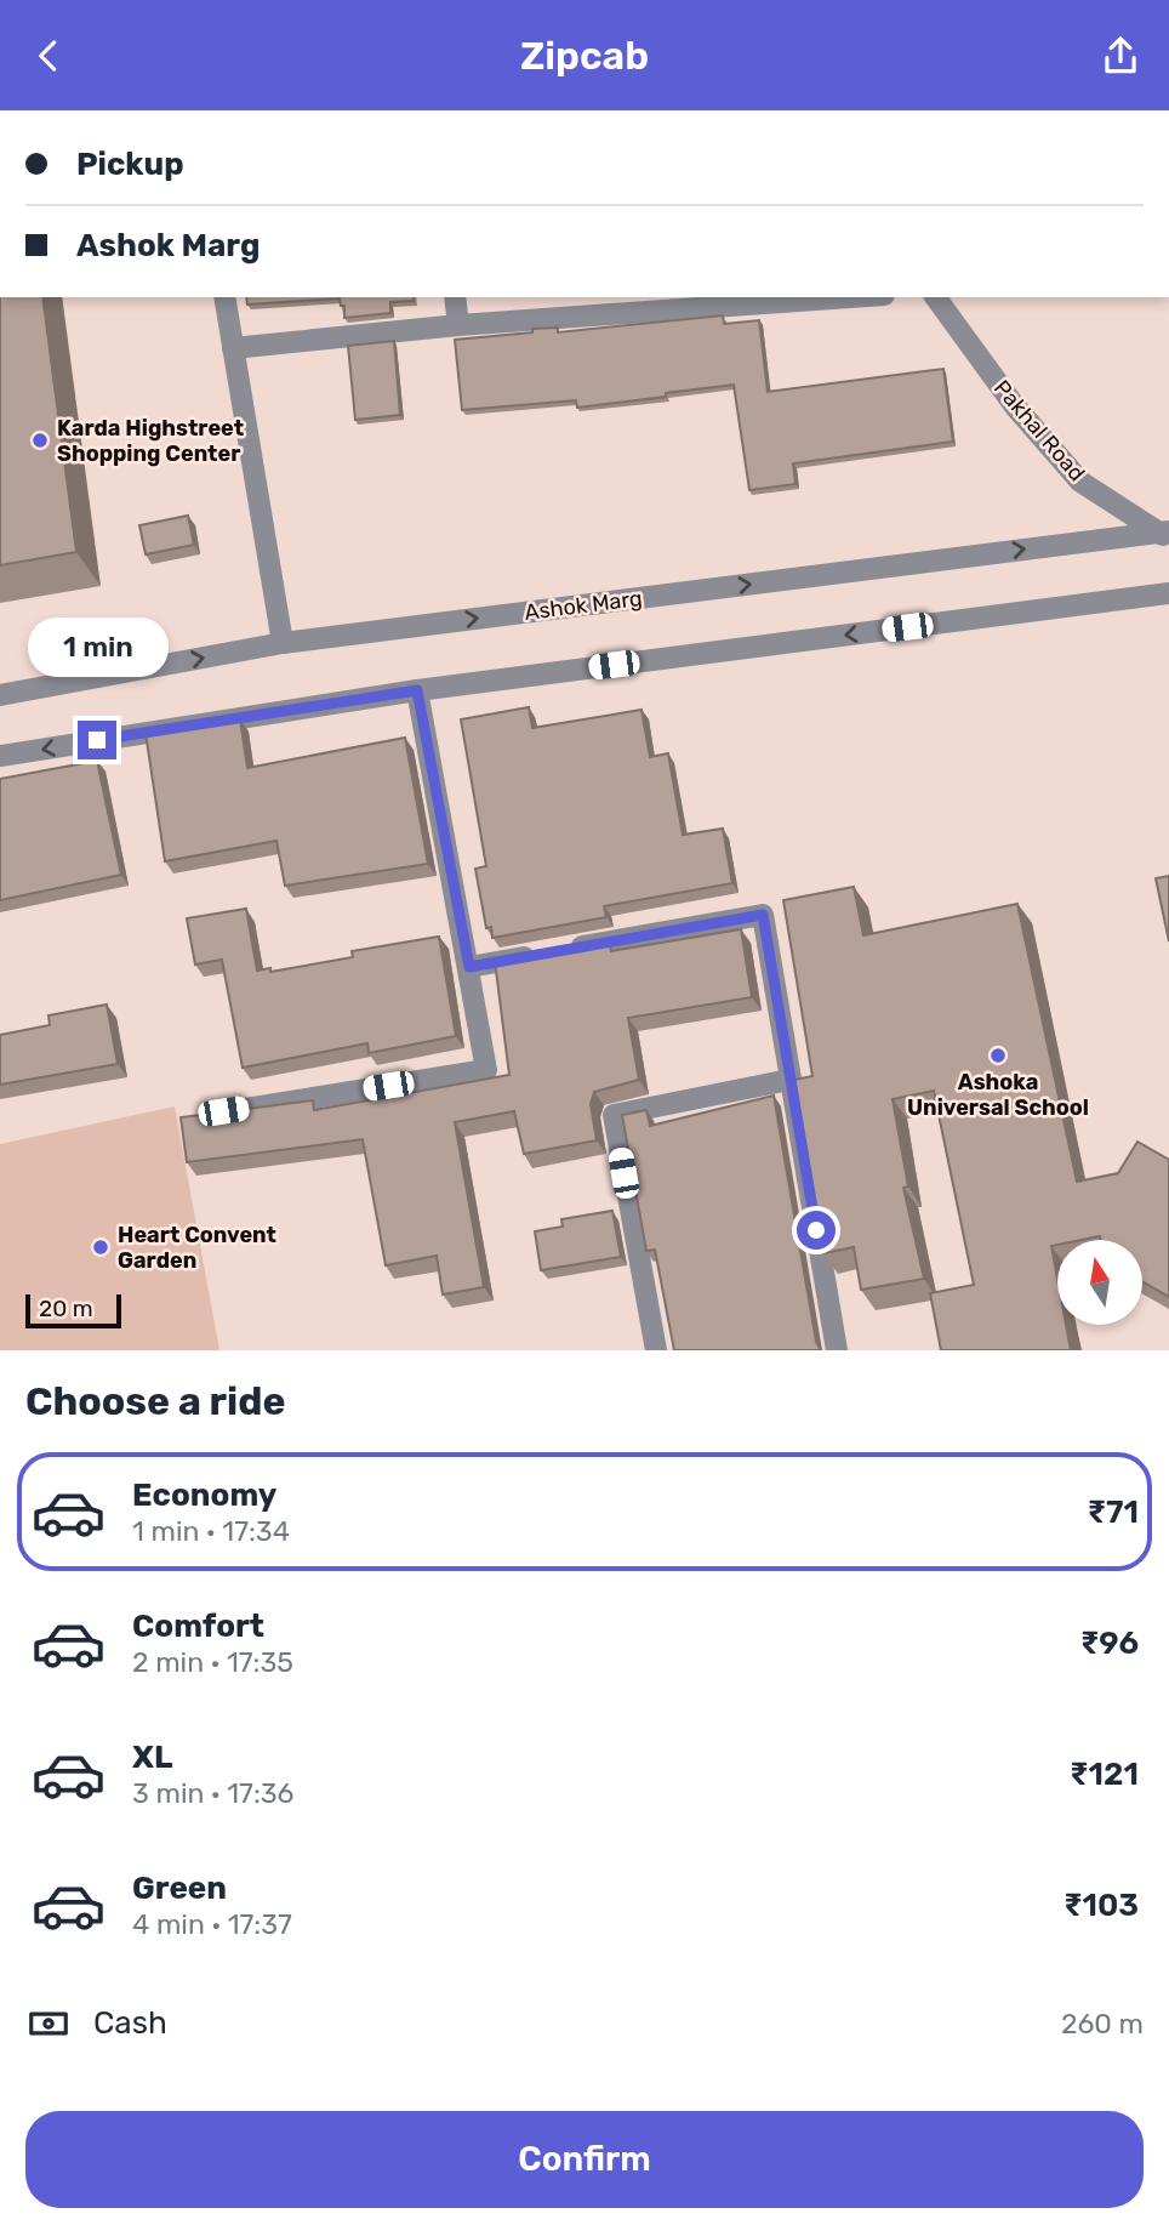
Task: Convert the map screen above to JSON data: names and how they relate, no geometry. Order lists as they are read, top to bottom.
{
  "streets": {
    "street": ["Pakhal Road", "Ashok Marg"]
  },
  "crossings": [
    ["Pakhal Road", "Ashok Marg"]
  ],
  "places": ["Karda Highstreet Shopping Center", "Ashoka Universal School", "Heart Convent Garden"],
  "scale_bar": "20 m",
  "north": "top",
  "page": {
    "header": "Zipcab",
    "banner": ["Pickup", "Ashok Marg"],
    "bubble": "1 min",
    "scale": "20 m",
    "heading": "Choose a ride",
    "list": [
      {
        "name": "Economy",
        "note": "1 min · 17:34",
        "value": "₹71"
      },
      {
        "name": "Comfort",
        "note": "2 min · 17:35",
        "value": "₹96"
      },
      {
        "name": "XL",
        "note": "3 min · 17:36",
        "value": "₹121"
      },
      {
        "name": "Green",
        "note": "4 min · 17:37",
        "value": "₹103"
      }
    ],
    "pay": ["Cash", "260 m"],
    "buttons": "Confirm"
  }
}
